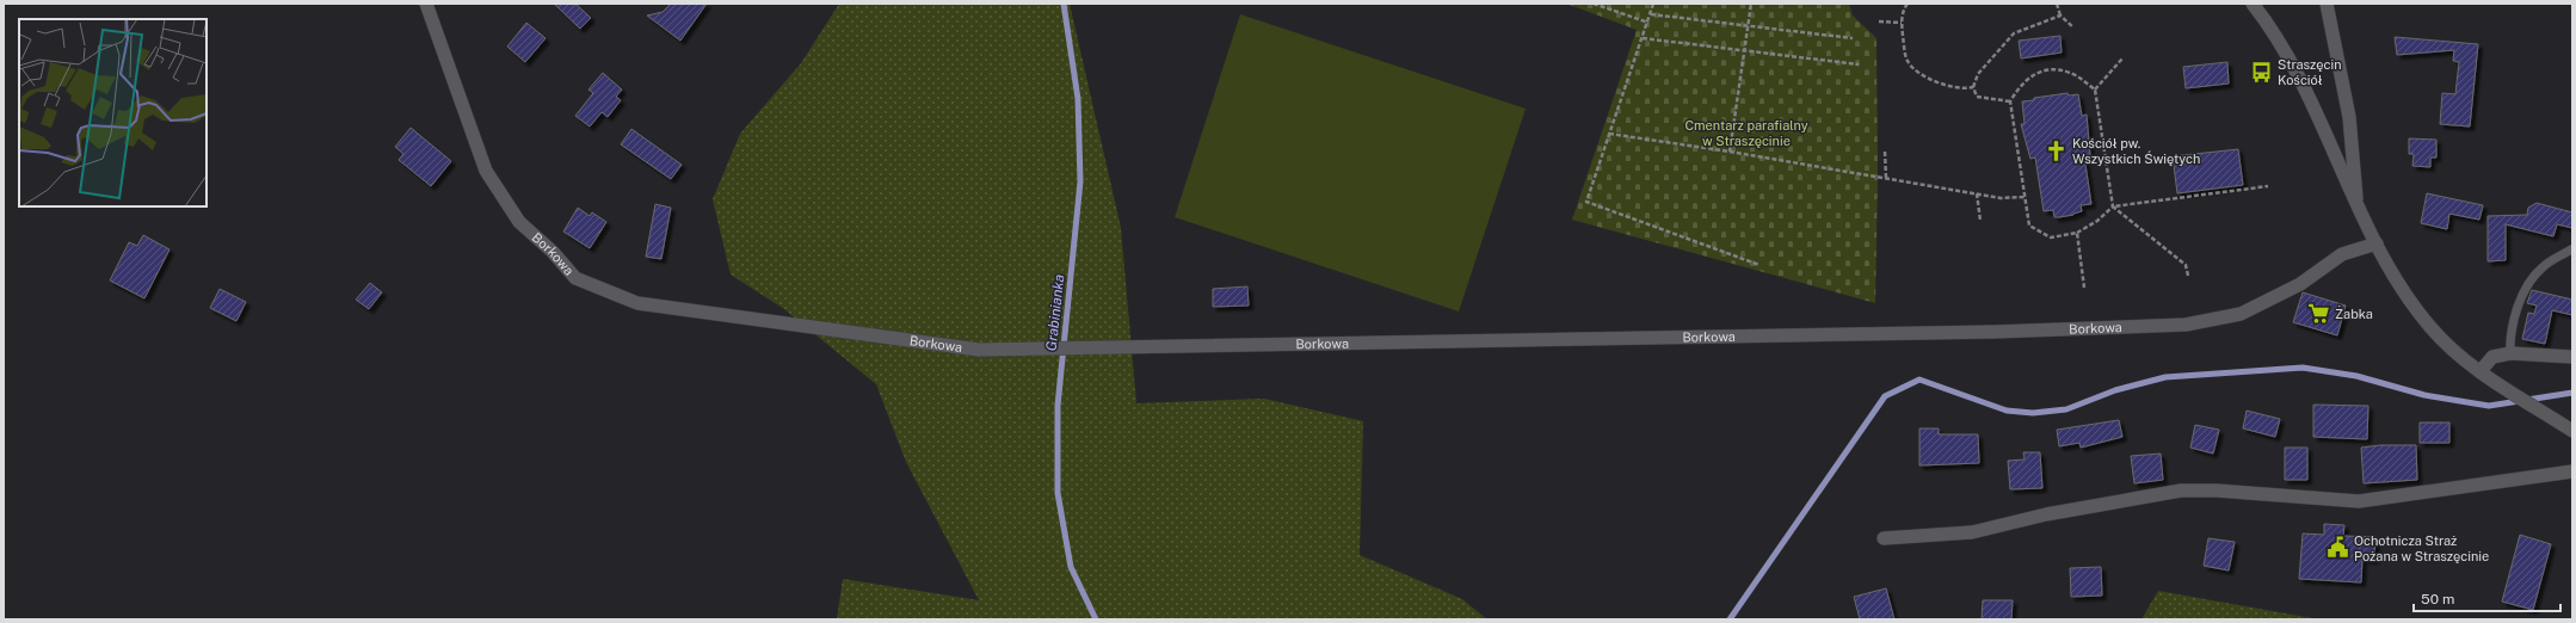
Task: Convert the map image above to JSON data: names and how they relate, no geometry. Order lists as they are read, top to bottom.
{
  "streets": {
    "street": ["Borkowa"]
  },
  "water": ["Grabinianka"],
  "parks": ["Cmentarz parafialny w Straszęcinie"],
  "places": {
    "bus stop": ["Straszęcin Kościół"],
    "church": ["Kościół pw. Wszystkich Świętych"],
    "supermarket": ["Żabka"],
    "public building": ["Ochotnicza Straż Pożana w Straszęcinie"]
  },
  "scale_bar": "50 m"
}
